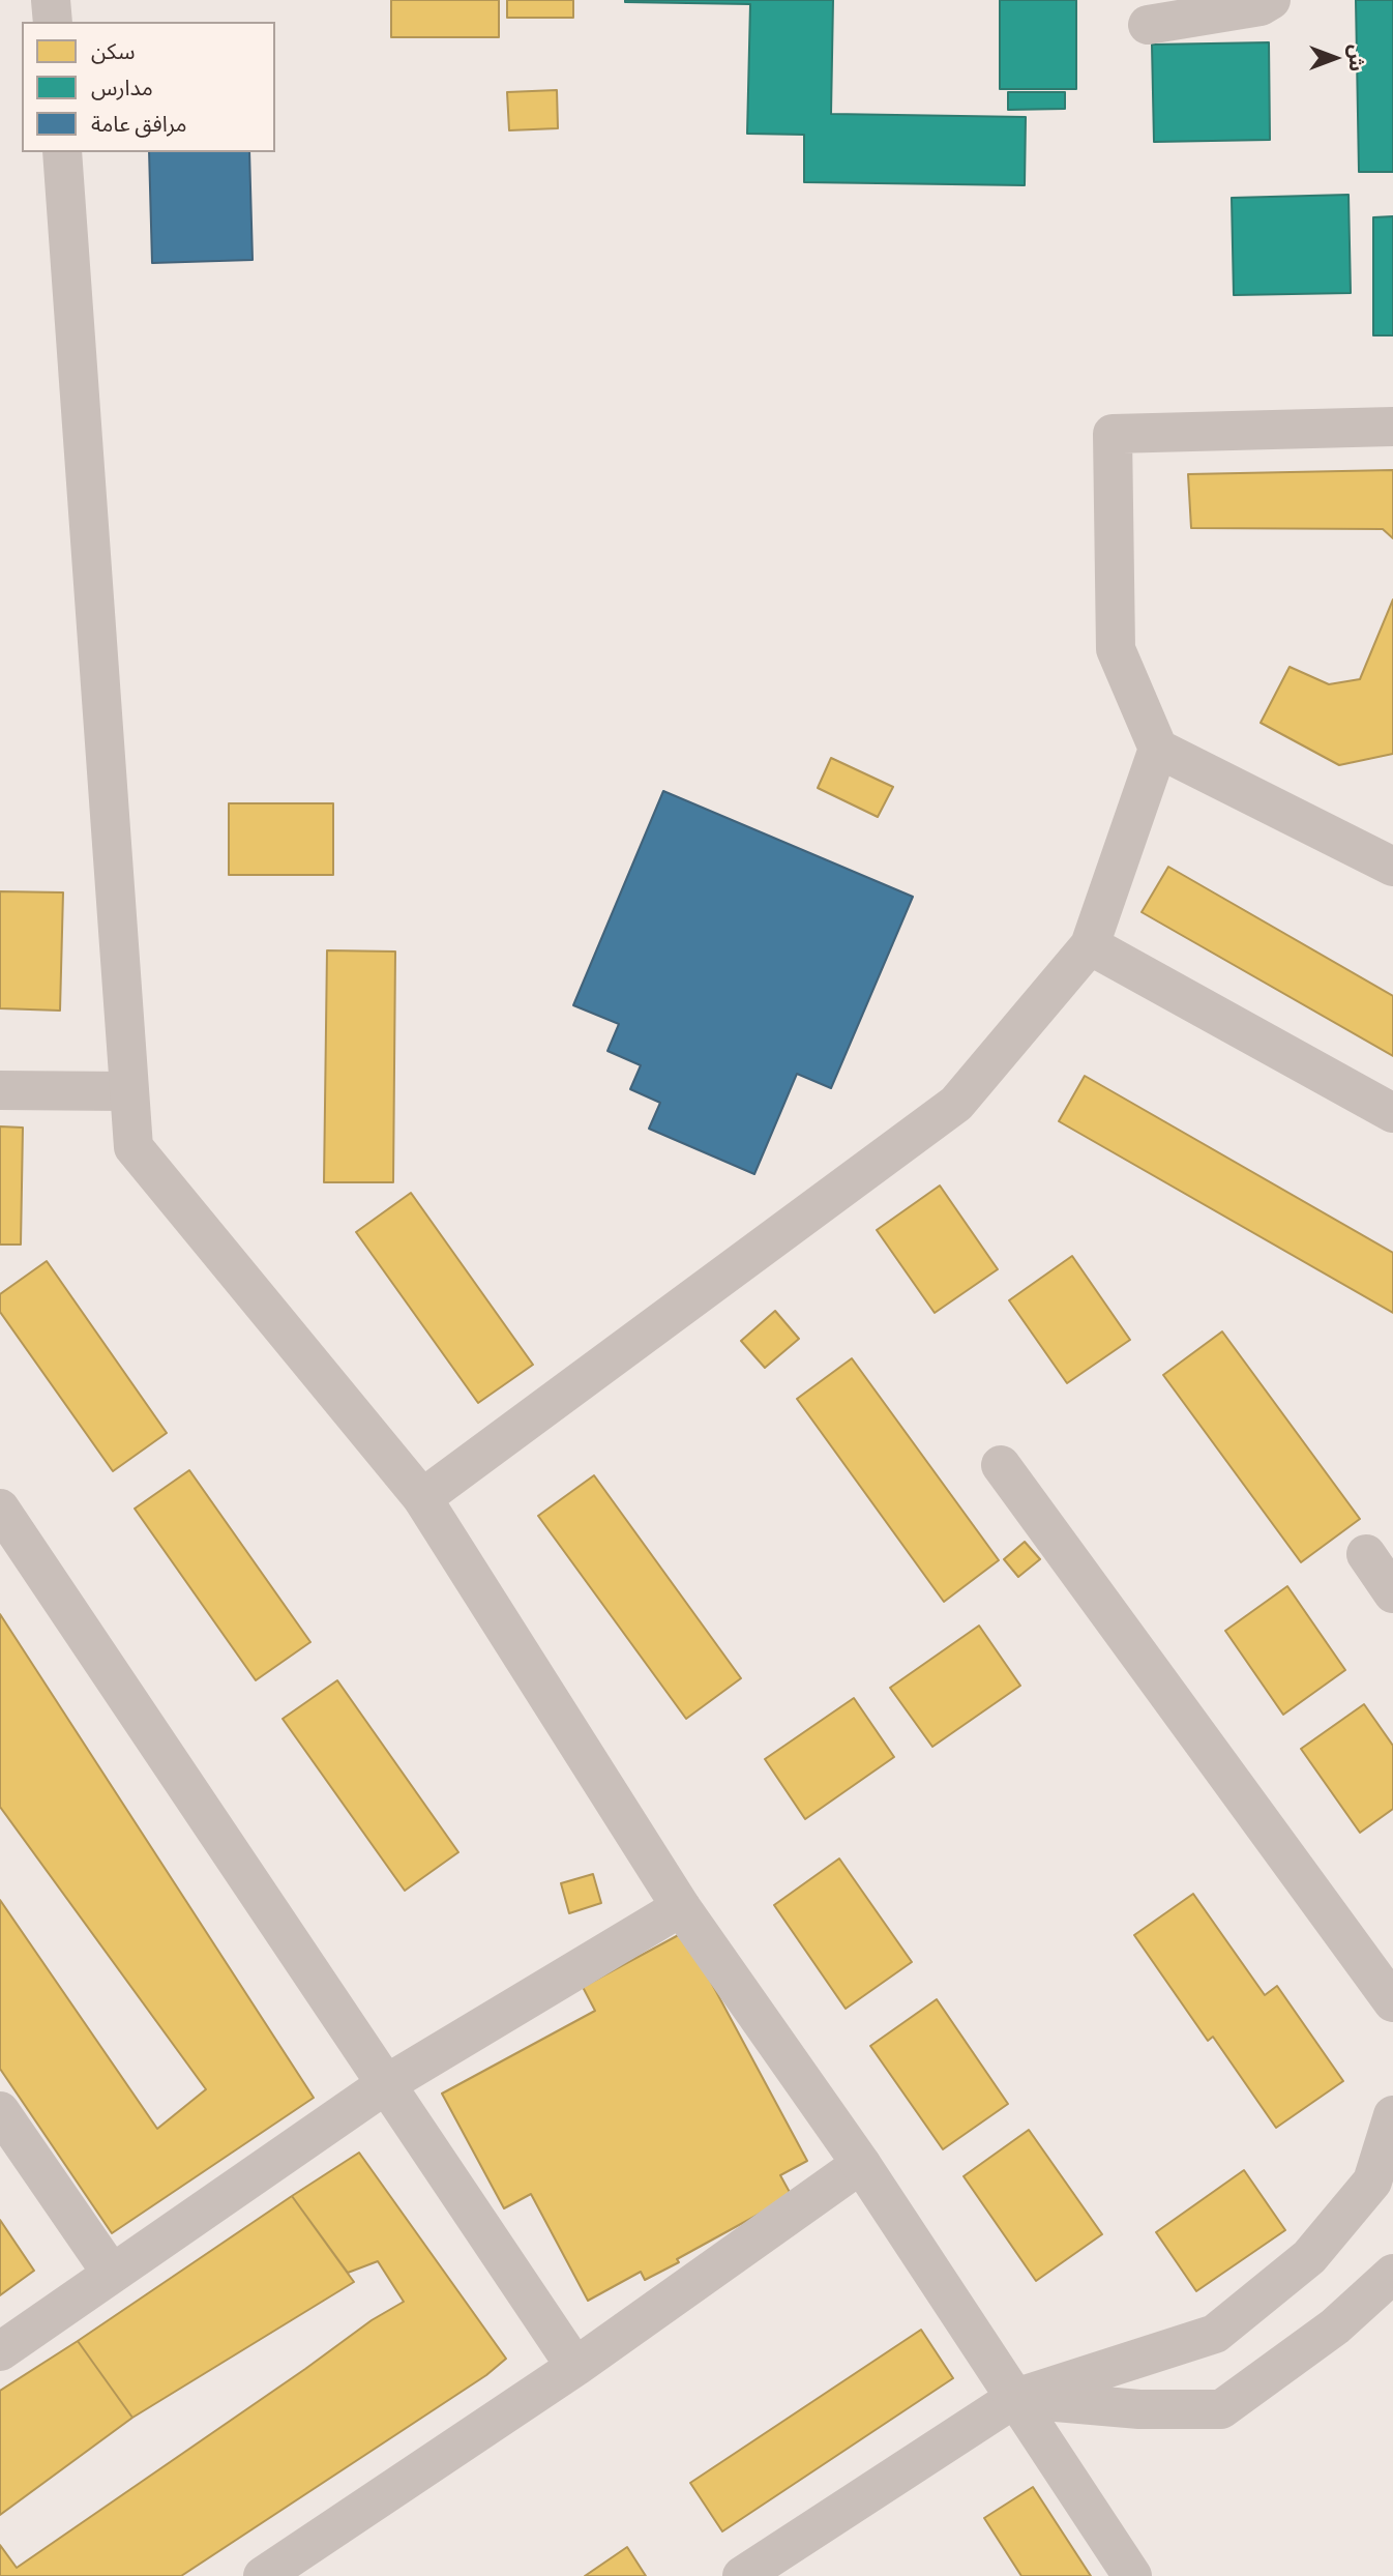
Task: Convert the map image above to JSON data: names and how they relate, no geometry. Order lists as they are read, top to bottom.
{
  "legend": ["سكن", "مدارس", "مرافق عامة"],
  "north": "right"
}
